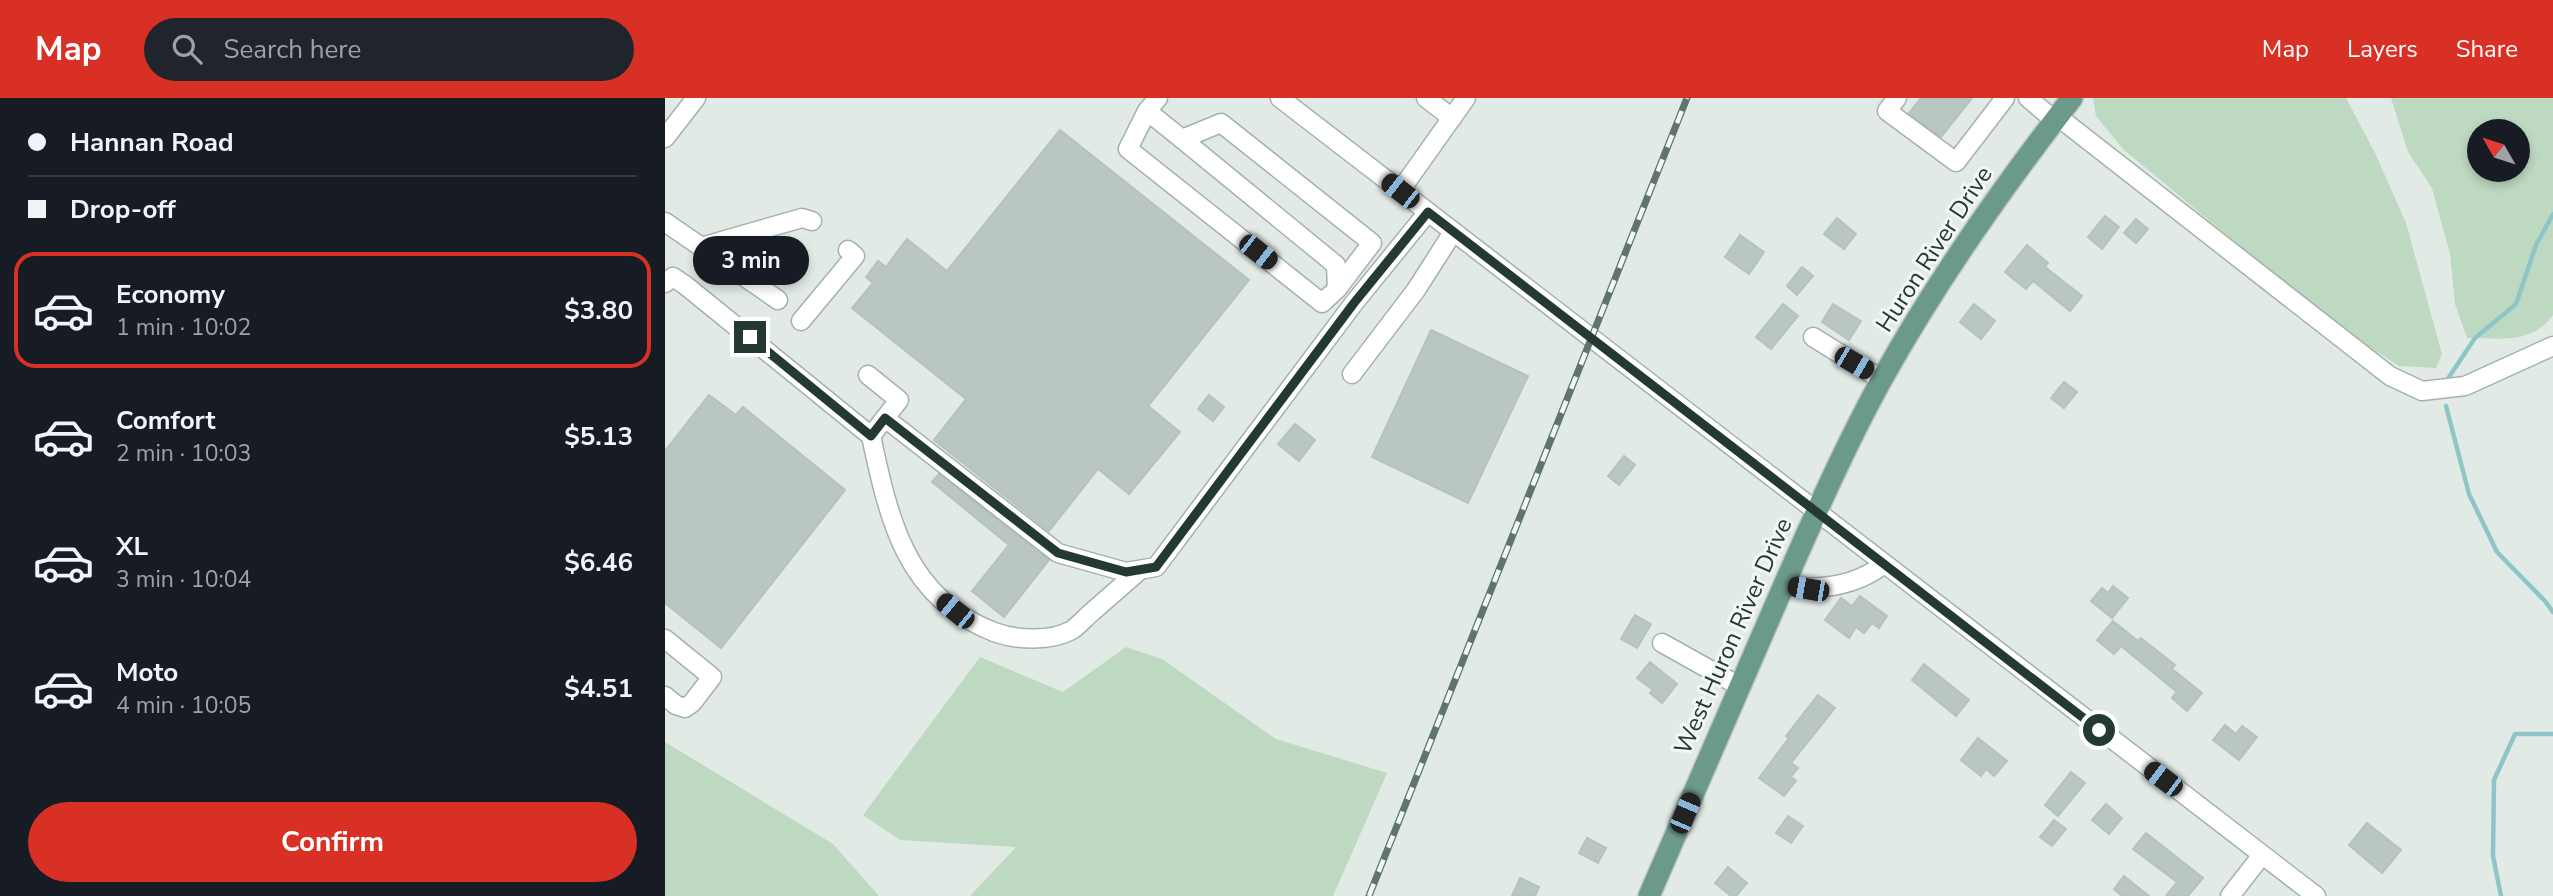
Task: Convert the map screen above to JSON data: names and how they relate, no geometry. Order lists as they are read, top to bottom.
{
  "streets": {
    "main road": ["Huron River Drive", "West Huron River Drive"]
  },
  "crossings": [
    ["Huron River Drive", "West Huron River Drive"]
  ],
  "north": "top left",
  "page": {
    "header": "Map",
    "search": "Search here",
    "nav": ["Map", "Layers", "Share"],
    "banner": ["Hannan Road", "Drop-off"],
    "bubble": "3 min",
    "list": [
      {
        "name": "Economy",
        "note": "1 min · 10:02",
        "value": "$3.80"
      },
      {
        "name": "Comfort",
        "note": "2 min · 10:03",
        "value": "$5.13"
      },
      {
        "name": "XL",
        "note": "3 min · 10:04",
        "value": "$6.46"
      },
      {
        "name": "Moto",
        "note": "4 min · 10:05",
        "value": "$4.51"
      }
    ],
    "buttons": "Confirm"
  }
}
